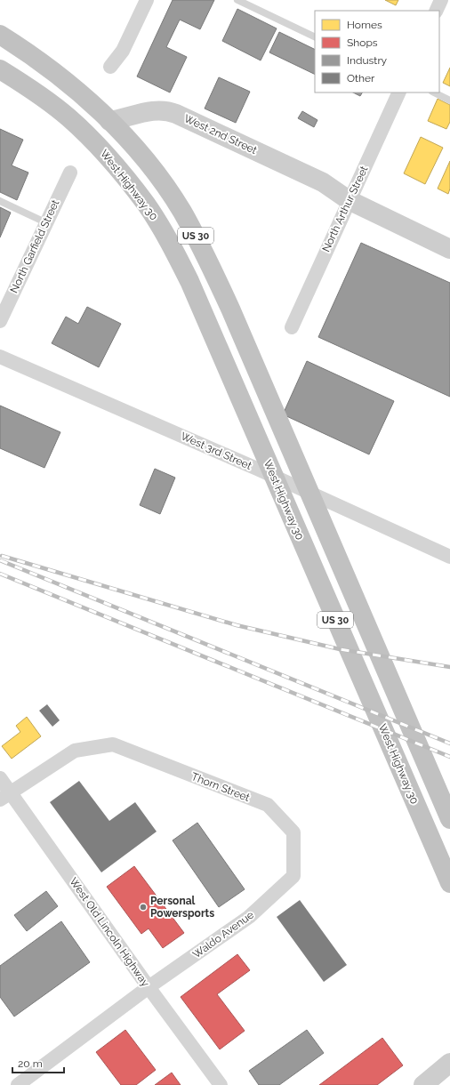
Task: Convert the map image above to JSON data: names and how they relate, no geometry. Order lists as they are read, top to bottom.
{
  "streets": {
    "highway": ["West Highway 30", "US 30"],
    "street": [
      "West 2nd Street",
      "North Arthur Street",
      "North Garfield Street",
      "West 3rd Street",
      "Thorn Street",
      "West Old Lincoln Highway",
      "Waldo Avenue"
    ]
  },
  "crossings": [
    ["West 2nd Street", "North Arthur Street"],
    ["West 2nd Street", "US 30"],
    ["Thorn Street", "West Old Lincoln Highway"],
    ["Thorn Street", "Waldo Avenue"],
    ["West Old Lincoln Highway", "Waldo Avenue"]
  ],
  "places": ["Personal Powersports"],
  "legend": [
    "Homes",
    "Shops",
    "Industry",
    "Other"
  ],
  "scale_bar": "20 m"
}
